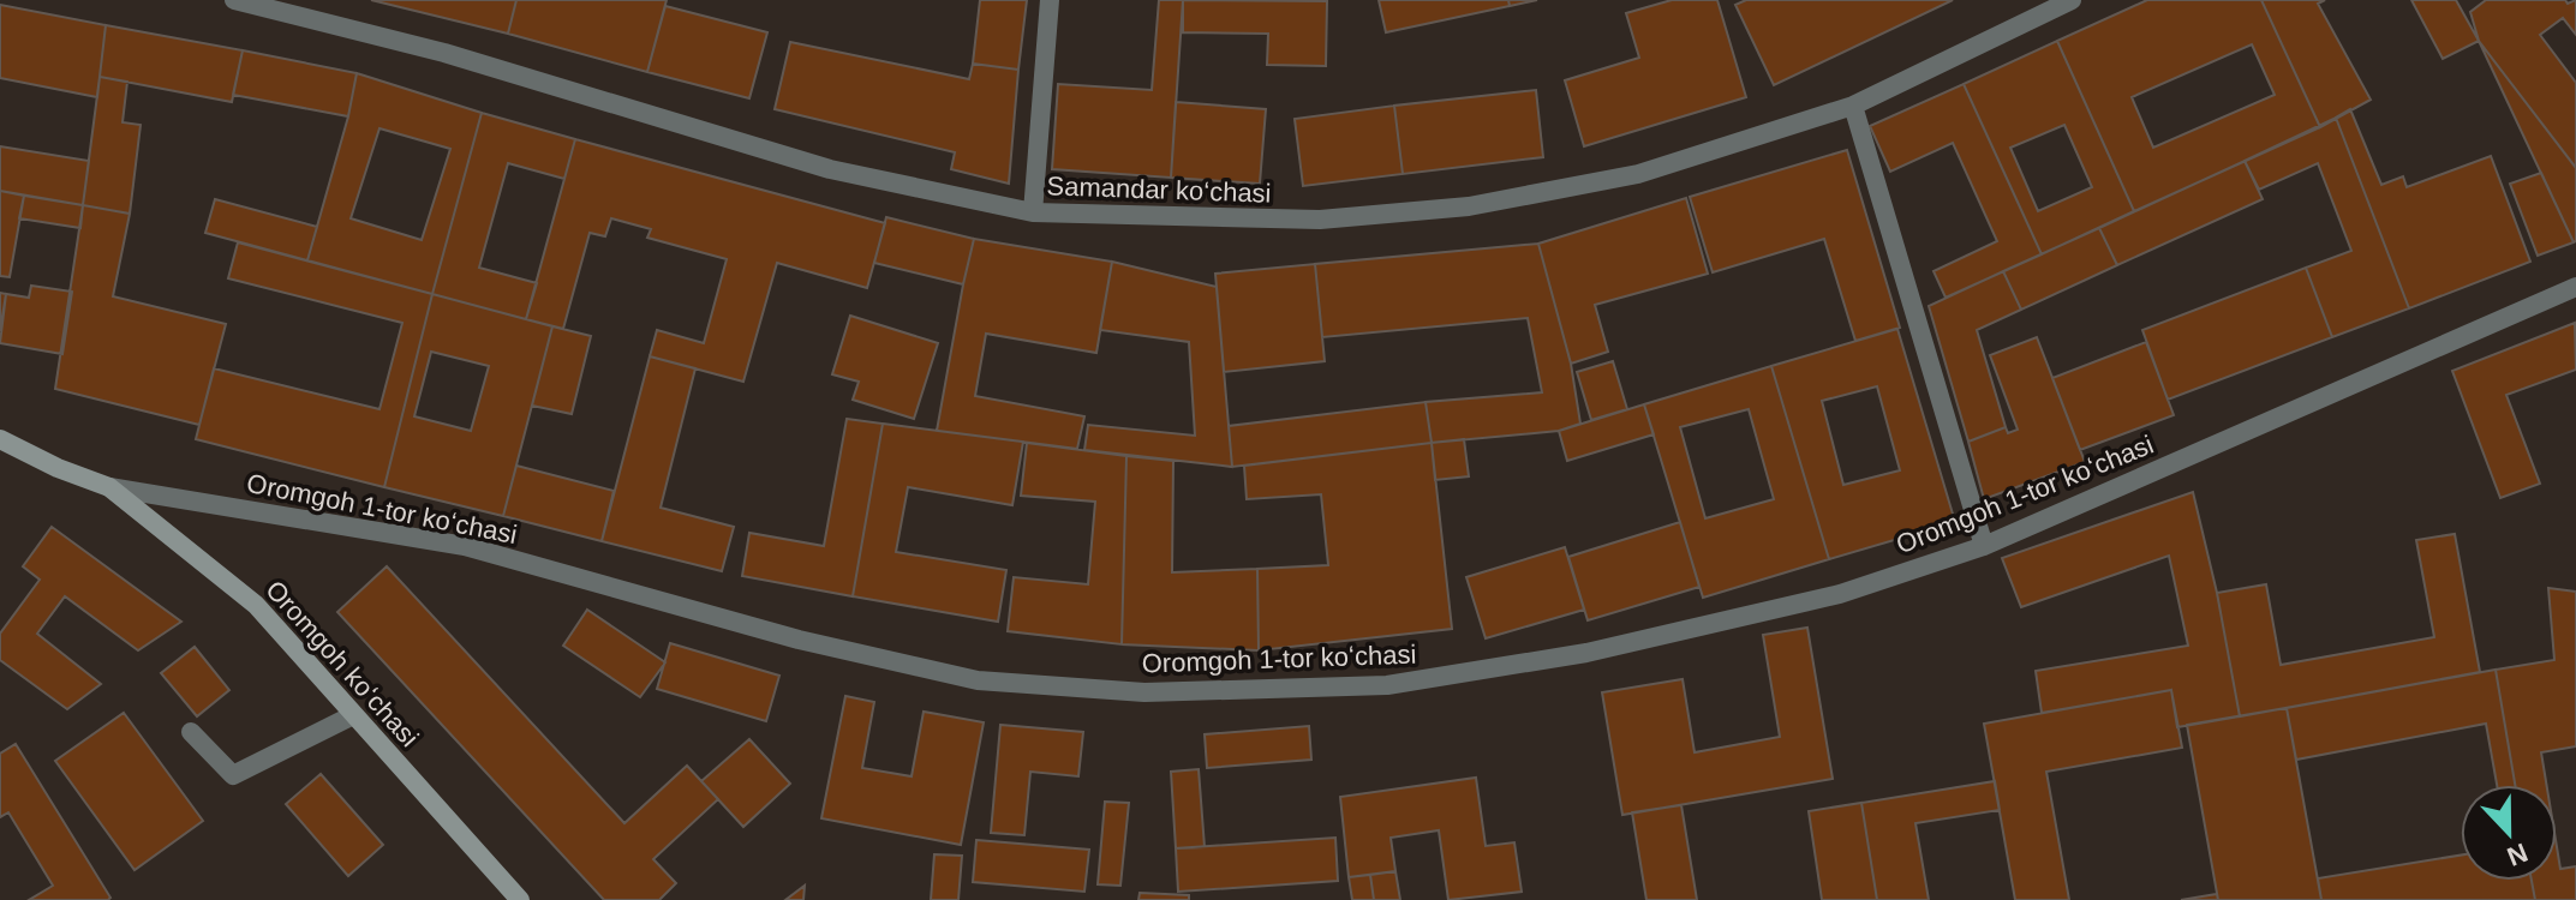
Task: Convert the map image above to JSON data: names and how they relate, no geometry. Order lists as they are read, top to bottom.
{
  "streets": {
    "street": ["Samandar ko‘chasi", "Oromgoh 1-tor koʻchasi", "Oromgoh koʻchasi"]
  },
  "crossings": [
    ["Oromgoh 1-tor koʻchasi", "Oromgoh koʻchasi"]
  ],
  "north": "bottom"
}
